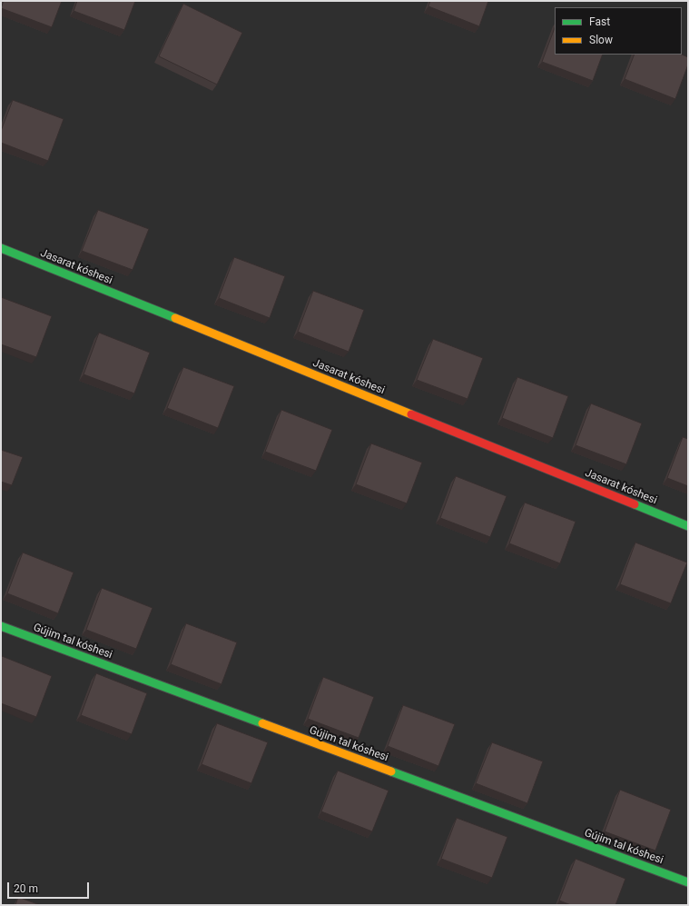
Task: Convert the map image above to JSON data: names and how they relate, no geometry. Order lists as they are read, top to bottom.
{
  "streets": {
    "street": ["Jasarat kóshesi", "Gújim tal kóshesi"]
  },
  "legend": ["Fast", "Slow"],
  "scale_bar": "20 m"
}
